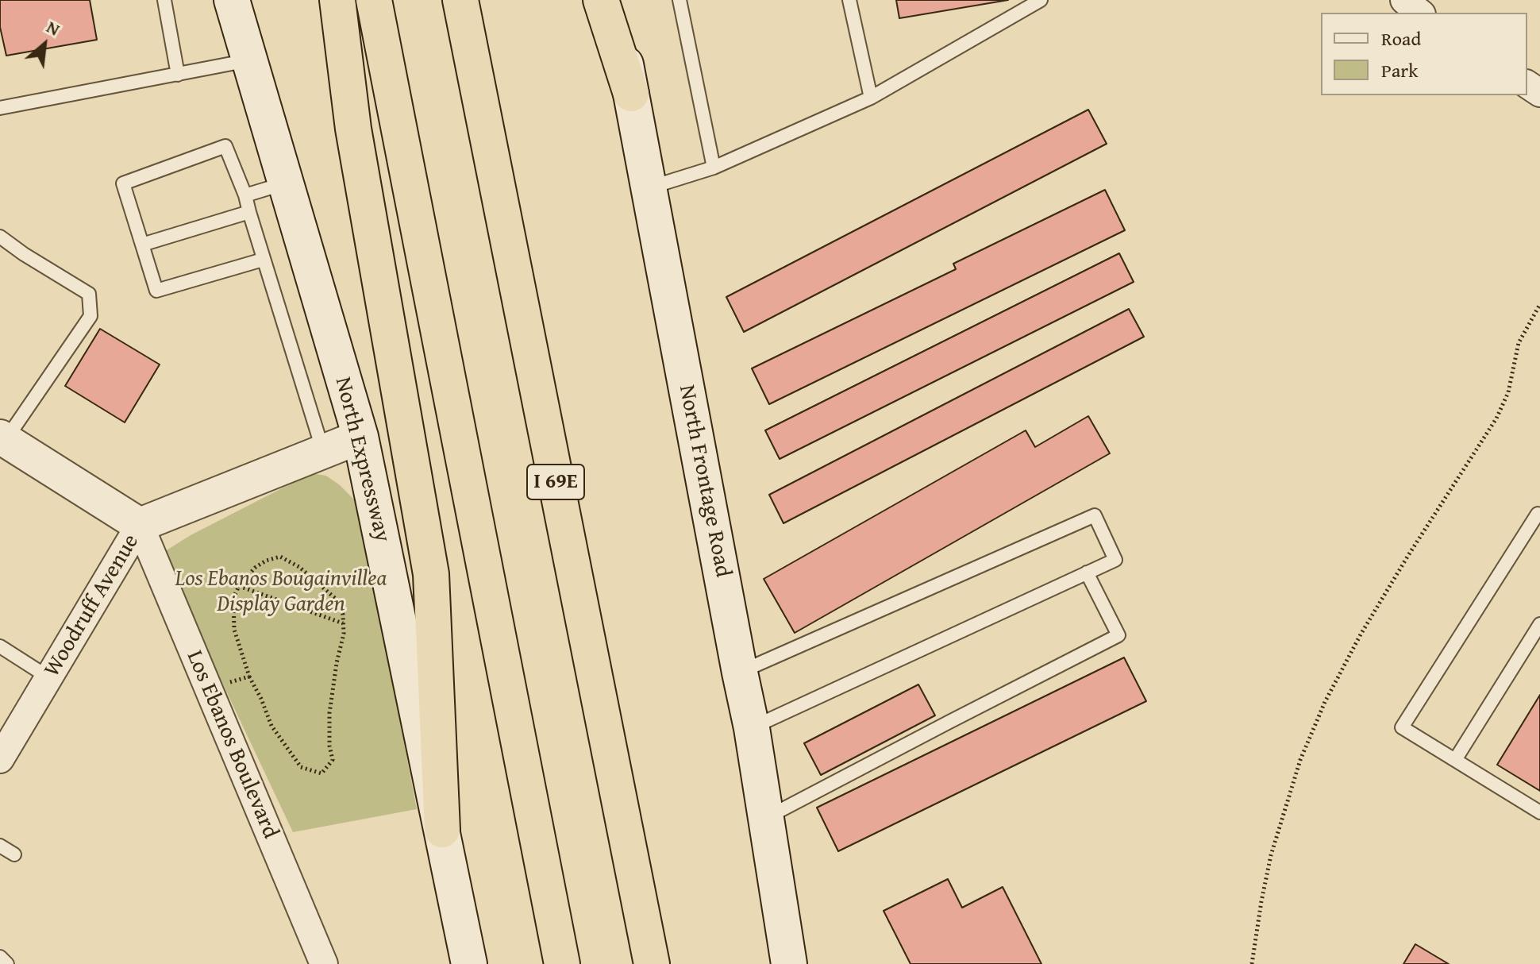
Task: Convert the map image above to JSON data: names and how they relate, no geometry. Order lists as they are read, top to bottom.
{
  "streets": {
    "highway": ["I 69E"],
    "main road": ["North Expressway", "North Frontage Road"],
    "street": ["Woodruff Avenue", "Los Ebanos Boulevard"]
  },
  "crossings": [
    ["North Expressway", "Woodruff Avenue"],
    ["Woodruff Avenue", "Los Ebanos Boulevard"]
  ],
  "parks": ["Los Ebanos Bougainvillea Display Garden"],
  "legend": ["Road", "Park"],
  "north": "top right"
}
